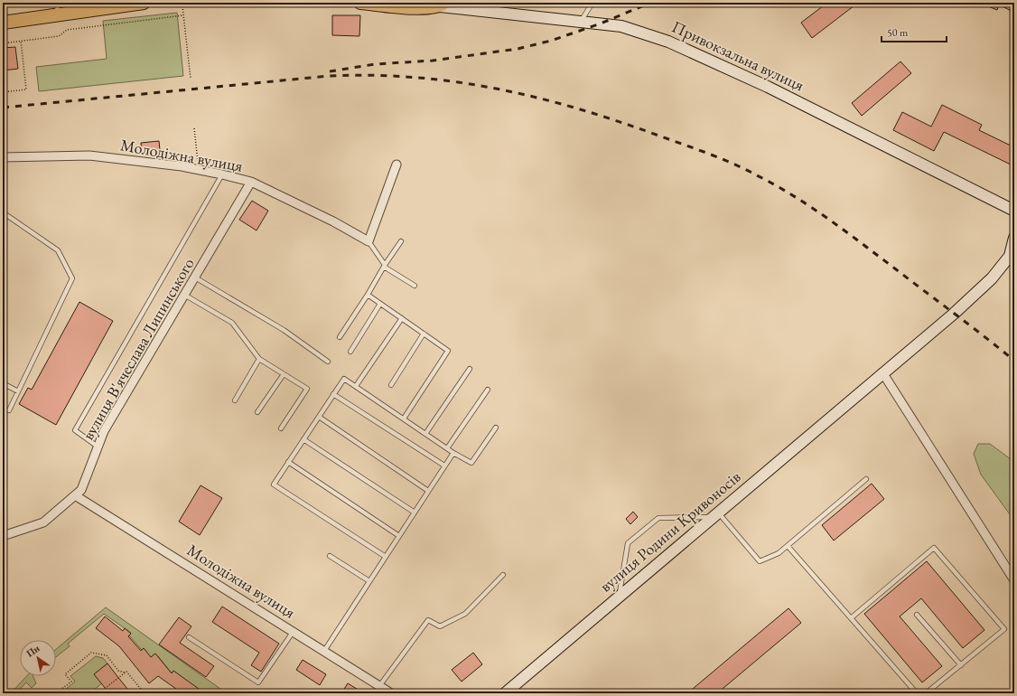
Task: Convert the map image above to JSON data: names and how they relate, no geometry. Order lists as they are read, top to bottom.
{
  "streets": {
    "main road": ["Привокзальна вулиця", "вулиця Родини Кривоносів"],
    "street": ["Молодіжна вулиця", "вулиця В'ячеслава Липинського"]
  },
  "crossings": [
    ["Молодіжна вулиця", "вулиця В'ячеслава Липинського"]
  ],
  "scale_bar": "50 m",
  "north": "top left"
}
